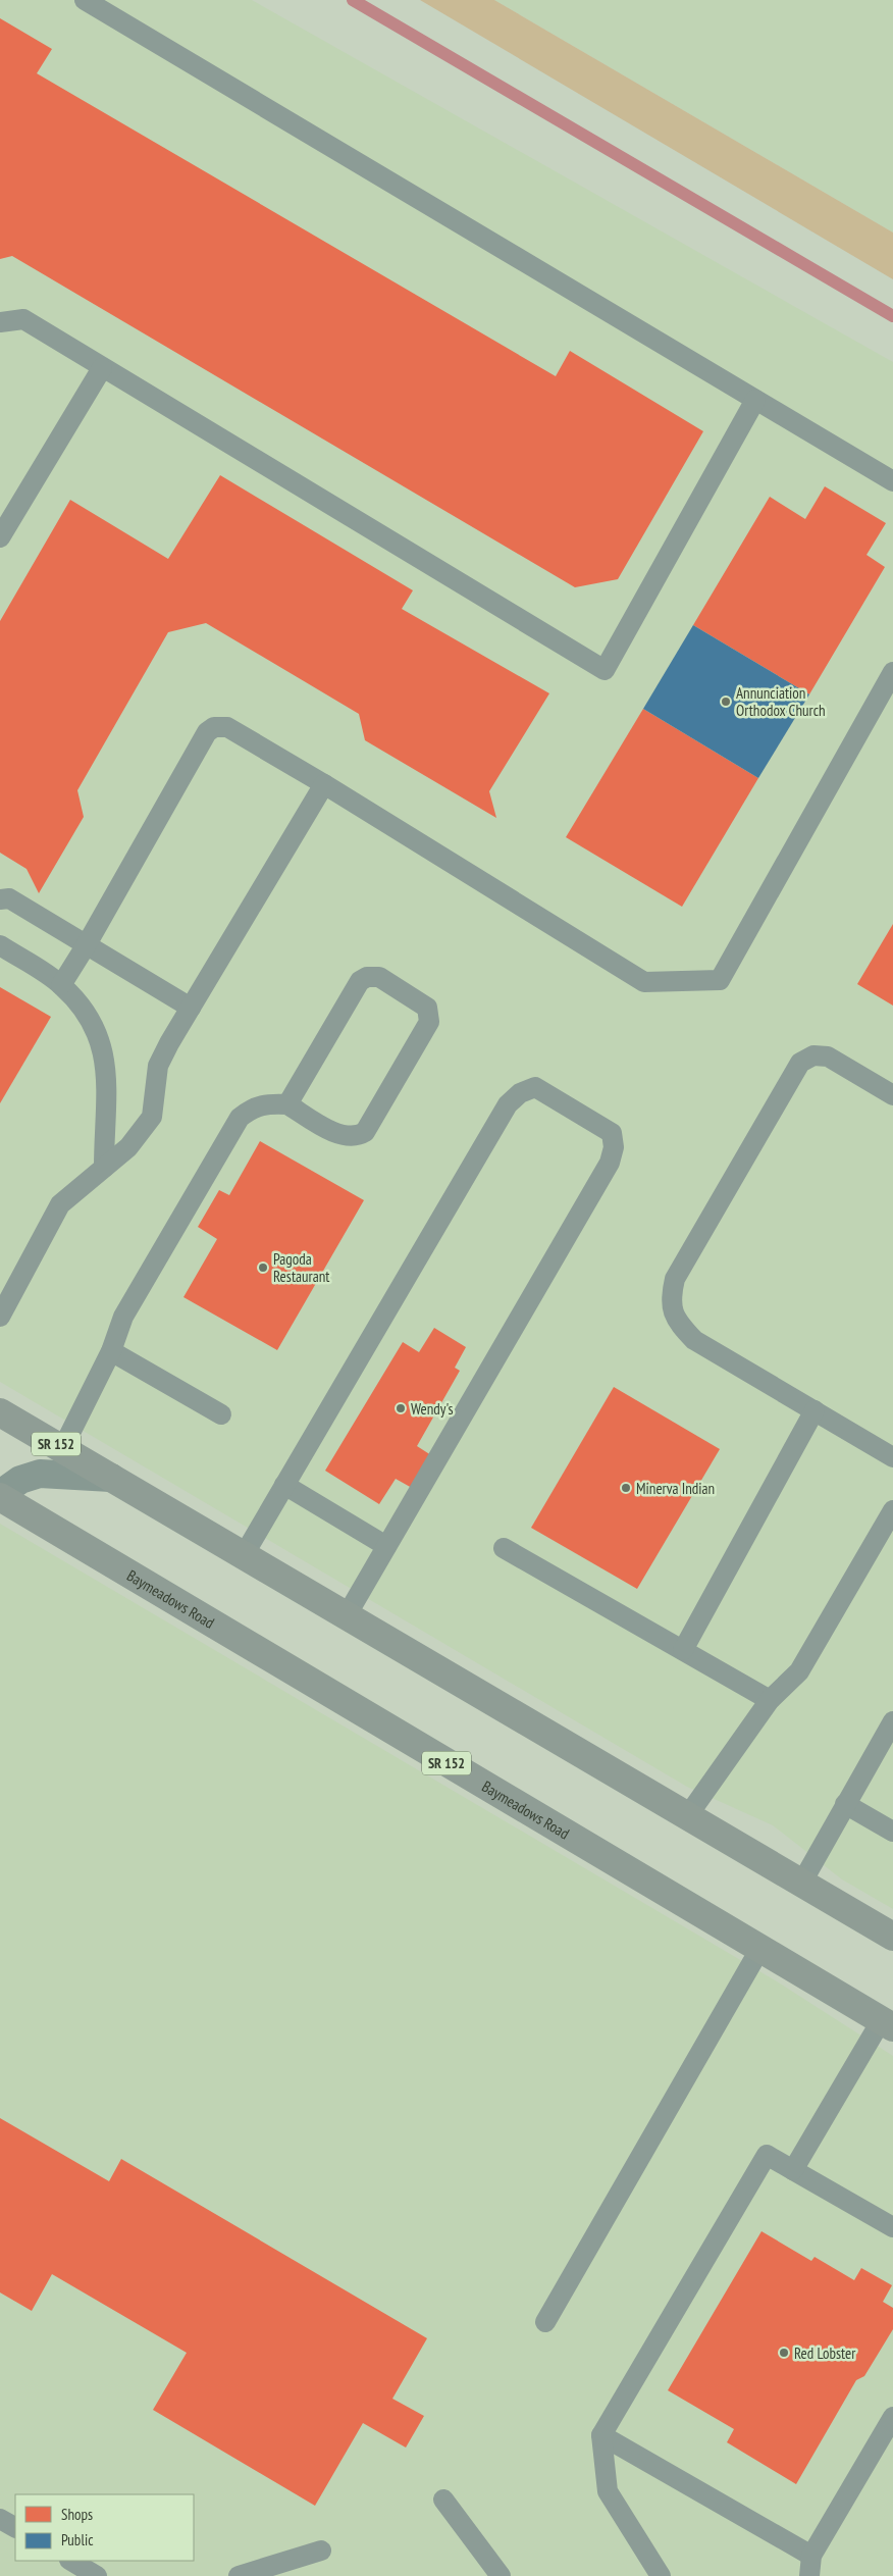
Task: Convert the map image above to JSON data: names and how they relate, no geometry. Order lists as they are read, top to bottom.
{
  "streets": {
    "main road": ["SR 152", "Baymeadows Road"]
  },
  "places": [
    "Annunciation Orthodox Church",
    "Pagoda Restaurant",
    "Wendy's",
    "Minerva Indian",
    "Red Lobster"
  ],
  "legend": ["Shops", "Public"]
}
